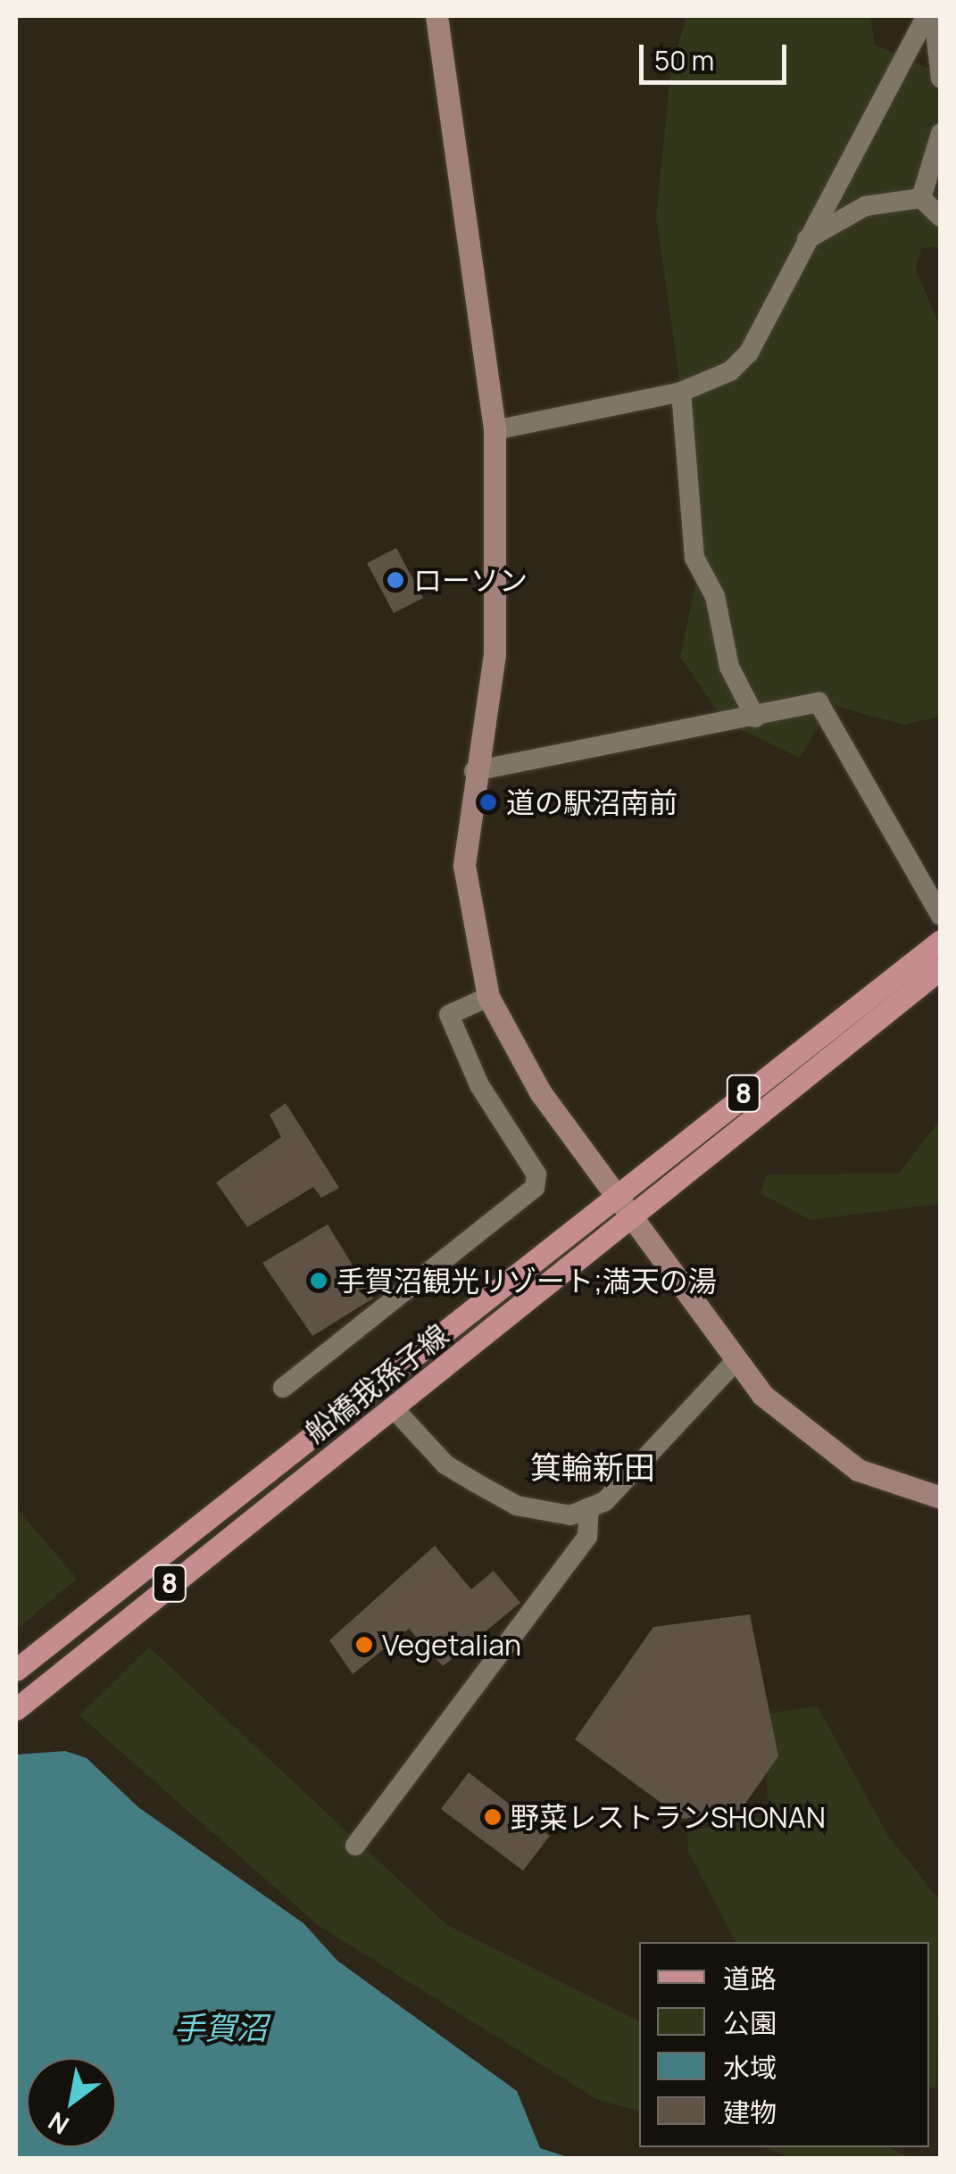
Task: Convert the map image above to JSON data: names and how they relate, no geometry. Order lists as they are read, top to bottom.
{
  "streets": {
    "main road": ["8", "船橋我孫子線"]
  },
  "districts": ["箕輪新田"],
  "water": ["手賀沼"],
  "places": [
    "ローソン",
    "道の駅沼南前",
    "手賀沼観光リゾート;満天の湯",
    "Vegetalian",
    "野菜レストランSHONAN"
  ],
  "legend": [
    "道路",
    "公園",
    "水域",
    "建物"
  ],
  "scale_bar": "50 m",
  "north": "bottom left"
}
